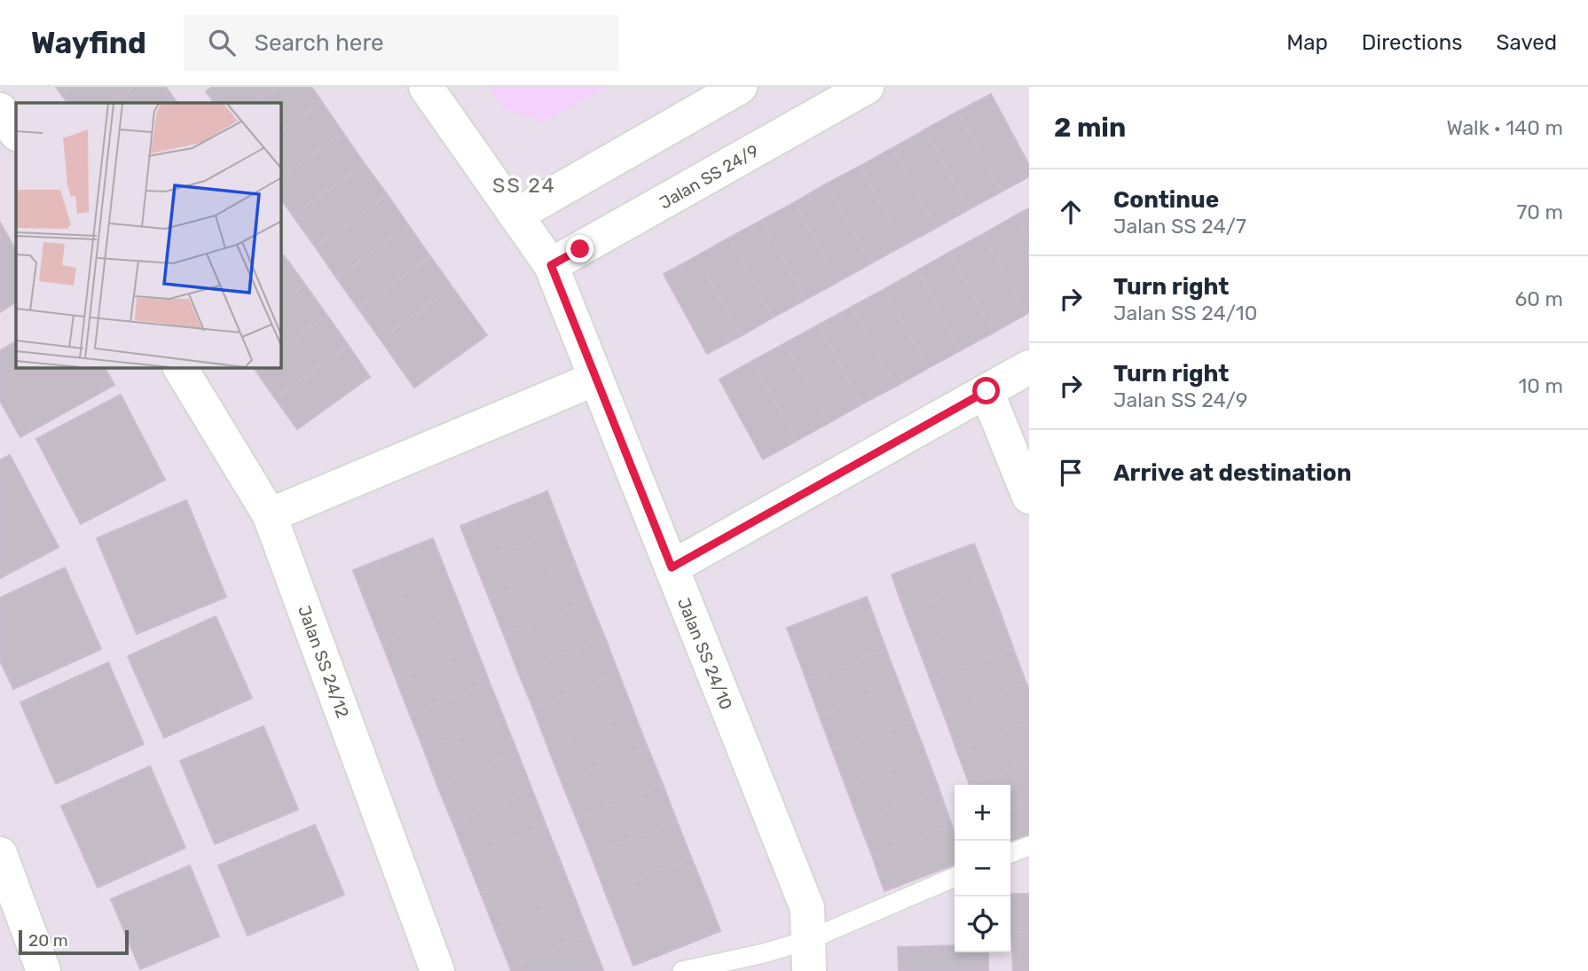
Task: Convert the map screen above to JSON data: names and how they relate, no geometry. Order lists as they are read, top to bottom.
{
  "streets": {
    "street": ["Jalan SS 24/9", "Jalan SS 24/10", "Jalan SS 24/12"]
  },
  "crossings": [
    ["Jalan SS 24/9", "Jalan SS 24/10"]
  ],
  "districts": ["SS 24"],
  "scale_bar": "20 m",
  "page": {
    "header": "Wayfind",
    "search": "Search here",
    "nav": ["Map", "Directions", "Saved"],
    "heading": ["2 min", "Walk · 140 m"],
    "list": [
      ["Continue", "Jalan SS 24/7", "70 m"],
      ["Turn right", "Jalan SS 24/10", "60 m"],
      ["Turn right", "Jalan SS 24/9", "10 m"],
      "Arrive at destination"
    ],
    "map_buttons": ["+", "−"],
    "scale": "20 m"
  }
}
